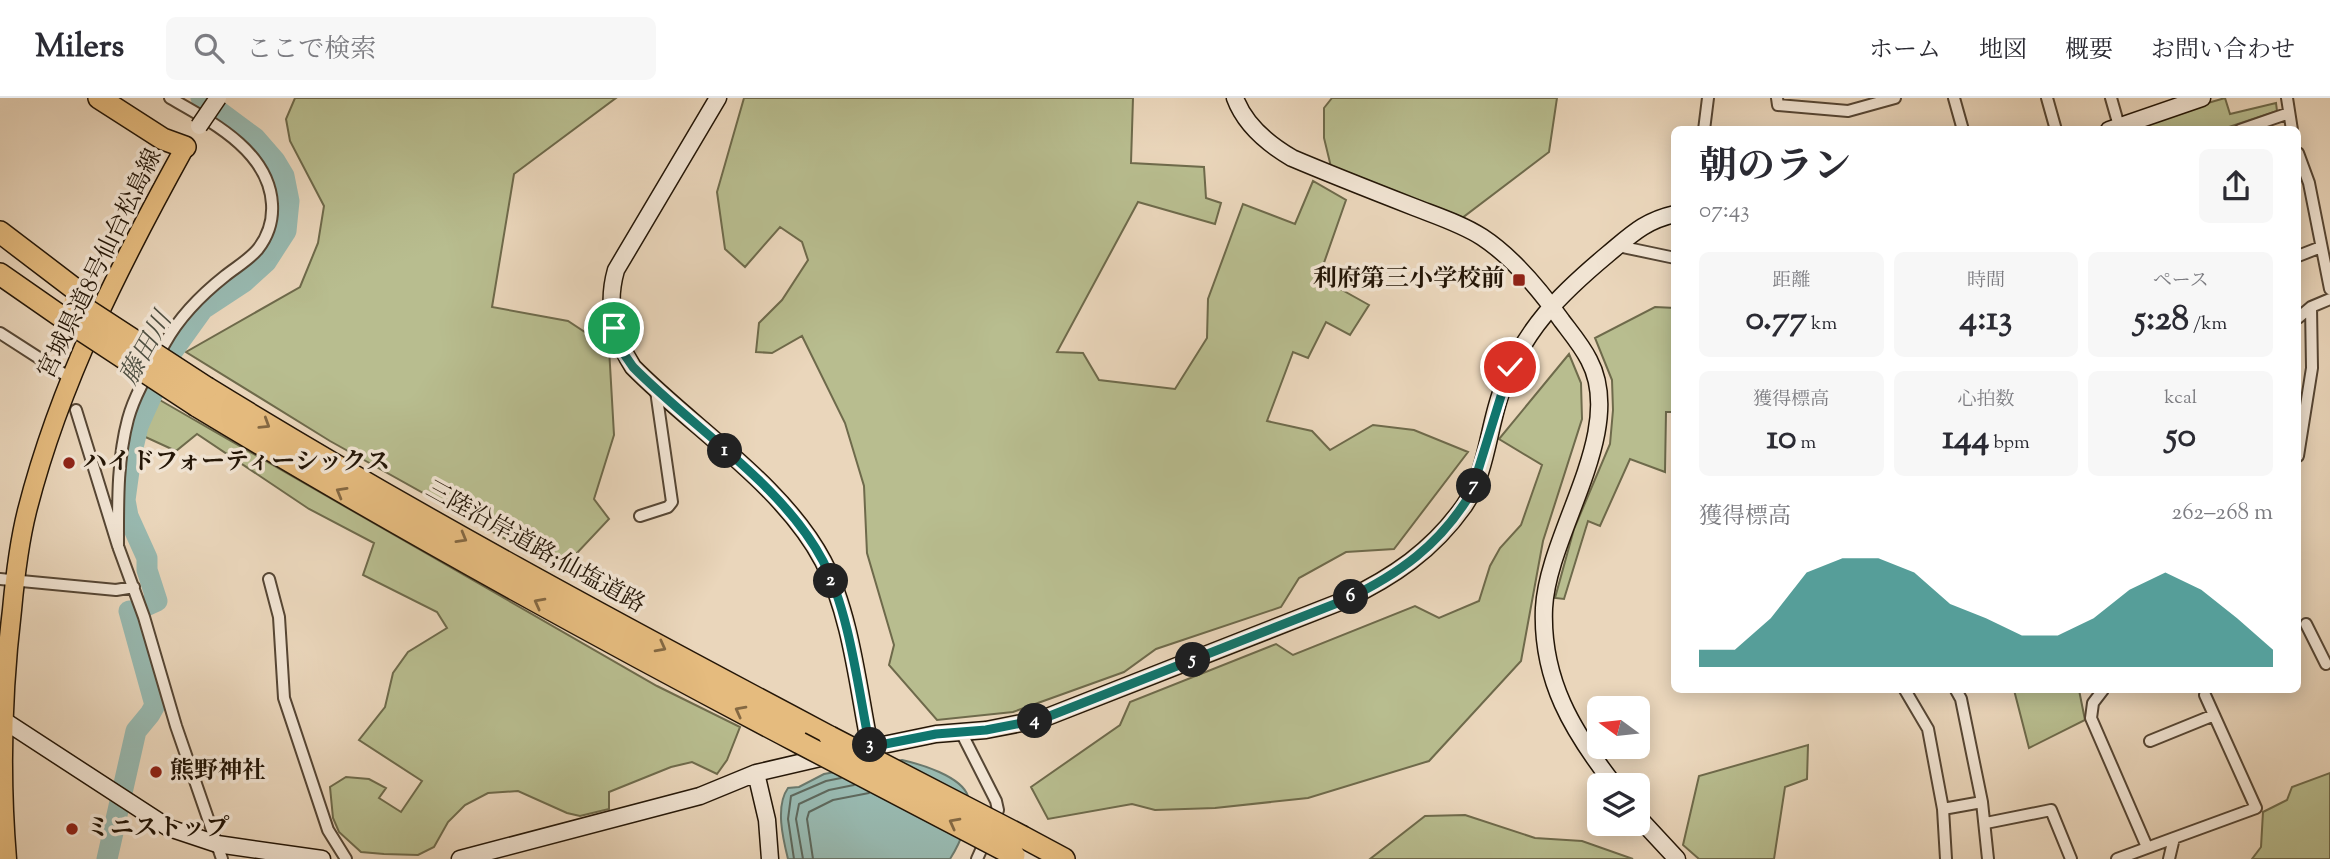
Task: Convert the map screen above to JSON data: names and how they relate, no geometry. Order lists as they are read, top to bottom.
{
  "streets": {
    "highway": ["三陸沿岸道路;仙塩道路"],
    "main road": ["宮城県道8号仙台松島線"]
  },
  "water": ["藤田川"],
  "places": {
    "transit": ["利府第三小学校前"],
    "other": ["ハイドフォーティーシックス", "熊野神社", "ミニストップ"]
  },
  "north": "left",
  "page": {
    "header": "Milers",
    "search": "ここで検索",
    "nav": [
      "ホーム",
      "地図",
      "概要",
      "お問い合わせ"
    ],
    "heading": ["朝のラン", "07:43"],
    "stats": [
      ["距離", "0.77 km"],
      ["時間", "4:13"],
      ["ペース", "5:28 /km"],
      ["獲得標高", "10 m"],
      ["心拍数", "144 bpm"],
      ["kcal", "50"]
    ],
    "pins": [
      "1",
      "7",
      "2",
      "6",
      "5",
      "4",
      "3"
    ],
    "chart": ["獲得標高", "262–268 m"]
  }
}
